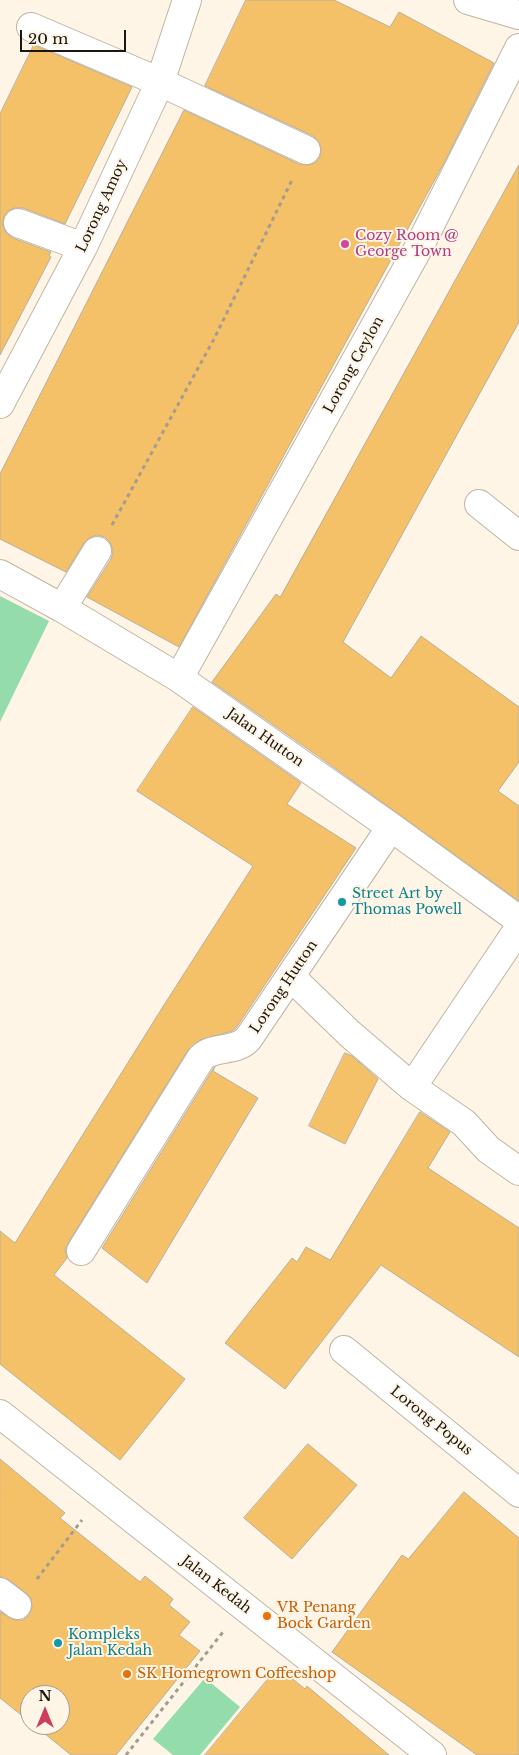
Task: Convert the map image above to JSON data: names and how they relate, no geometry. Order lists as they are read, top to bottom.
{
  "streets": {
    "street": [
      "Lorong Amoy",
      "Lorong Ceylon",
      "Jalan Hutton",
      "Lorong Hutton",
      "Lorong Popus",
      "Jalan Kedah"
    ]
  },
  "crossings": [
    ["Lorong Ceylon", "Jalan Hutton"],
    ["Jalan Hutton", "Lorong Hutton"]
  ],
  "places": [
    "Cozy Room @ George Town",
    "Street Art by Thomas Powell",
    "VR Penang Bock Garden",
    "Kompleks Jalan Kedah",
    "SK Homegrown Coffeeshop"
  ],
  "scale_bar": "20 m",
  "north": "top"
}
